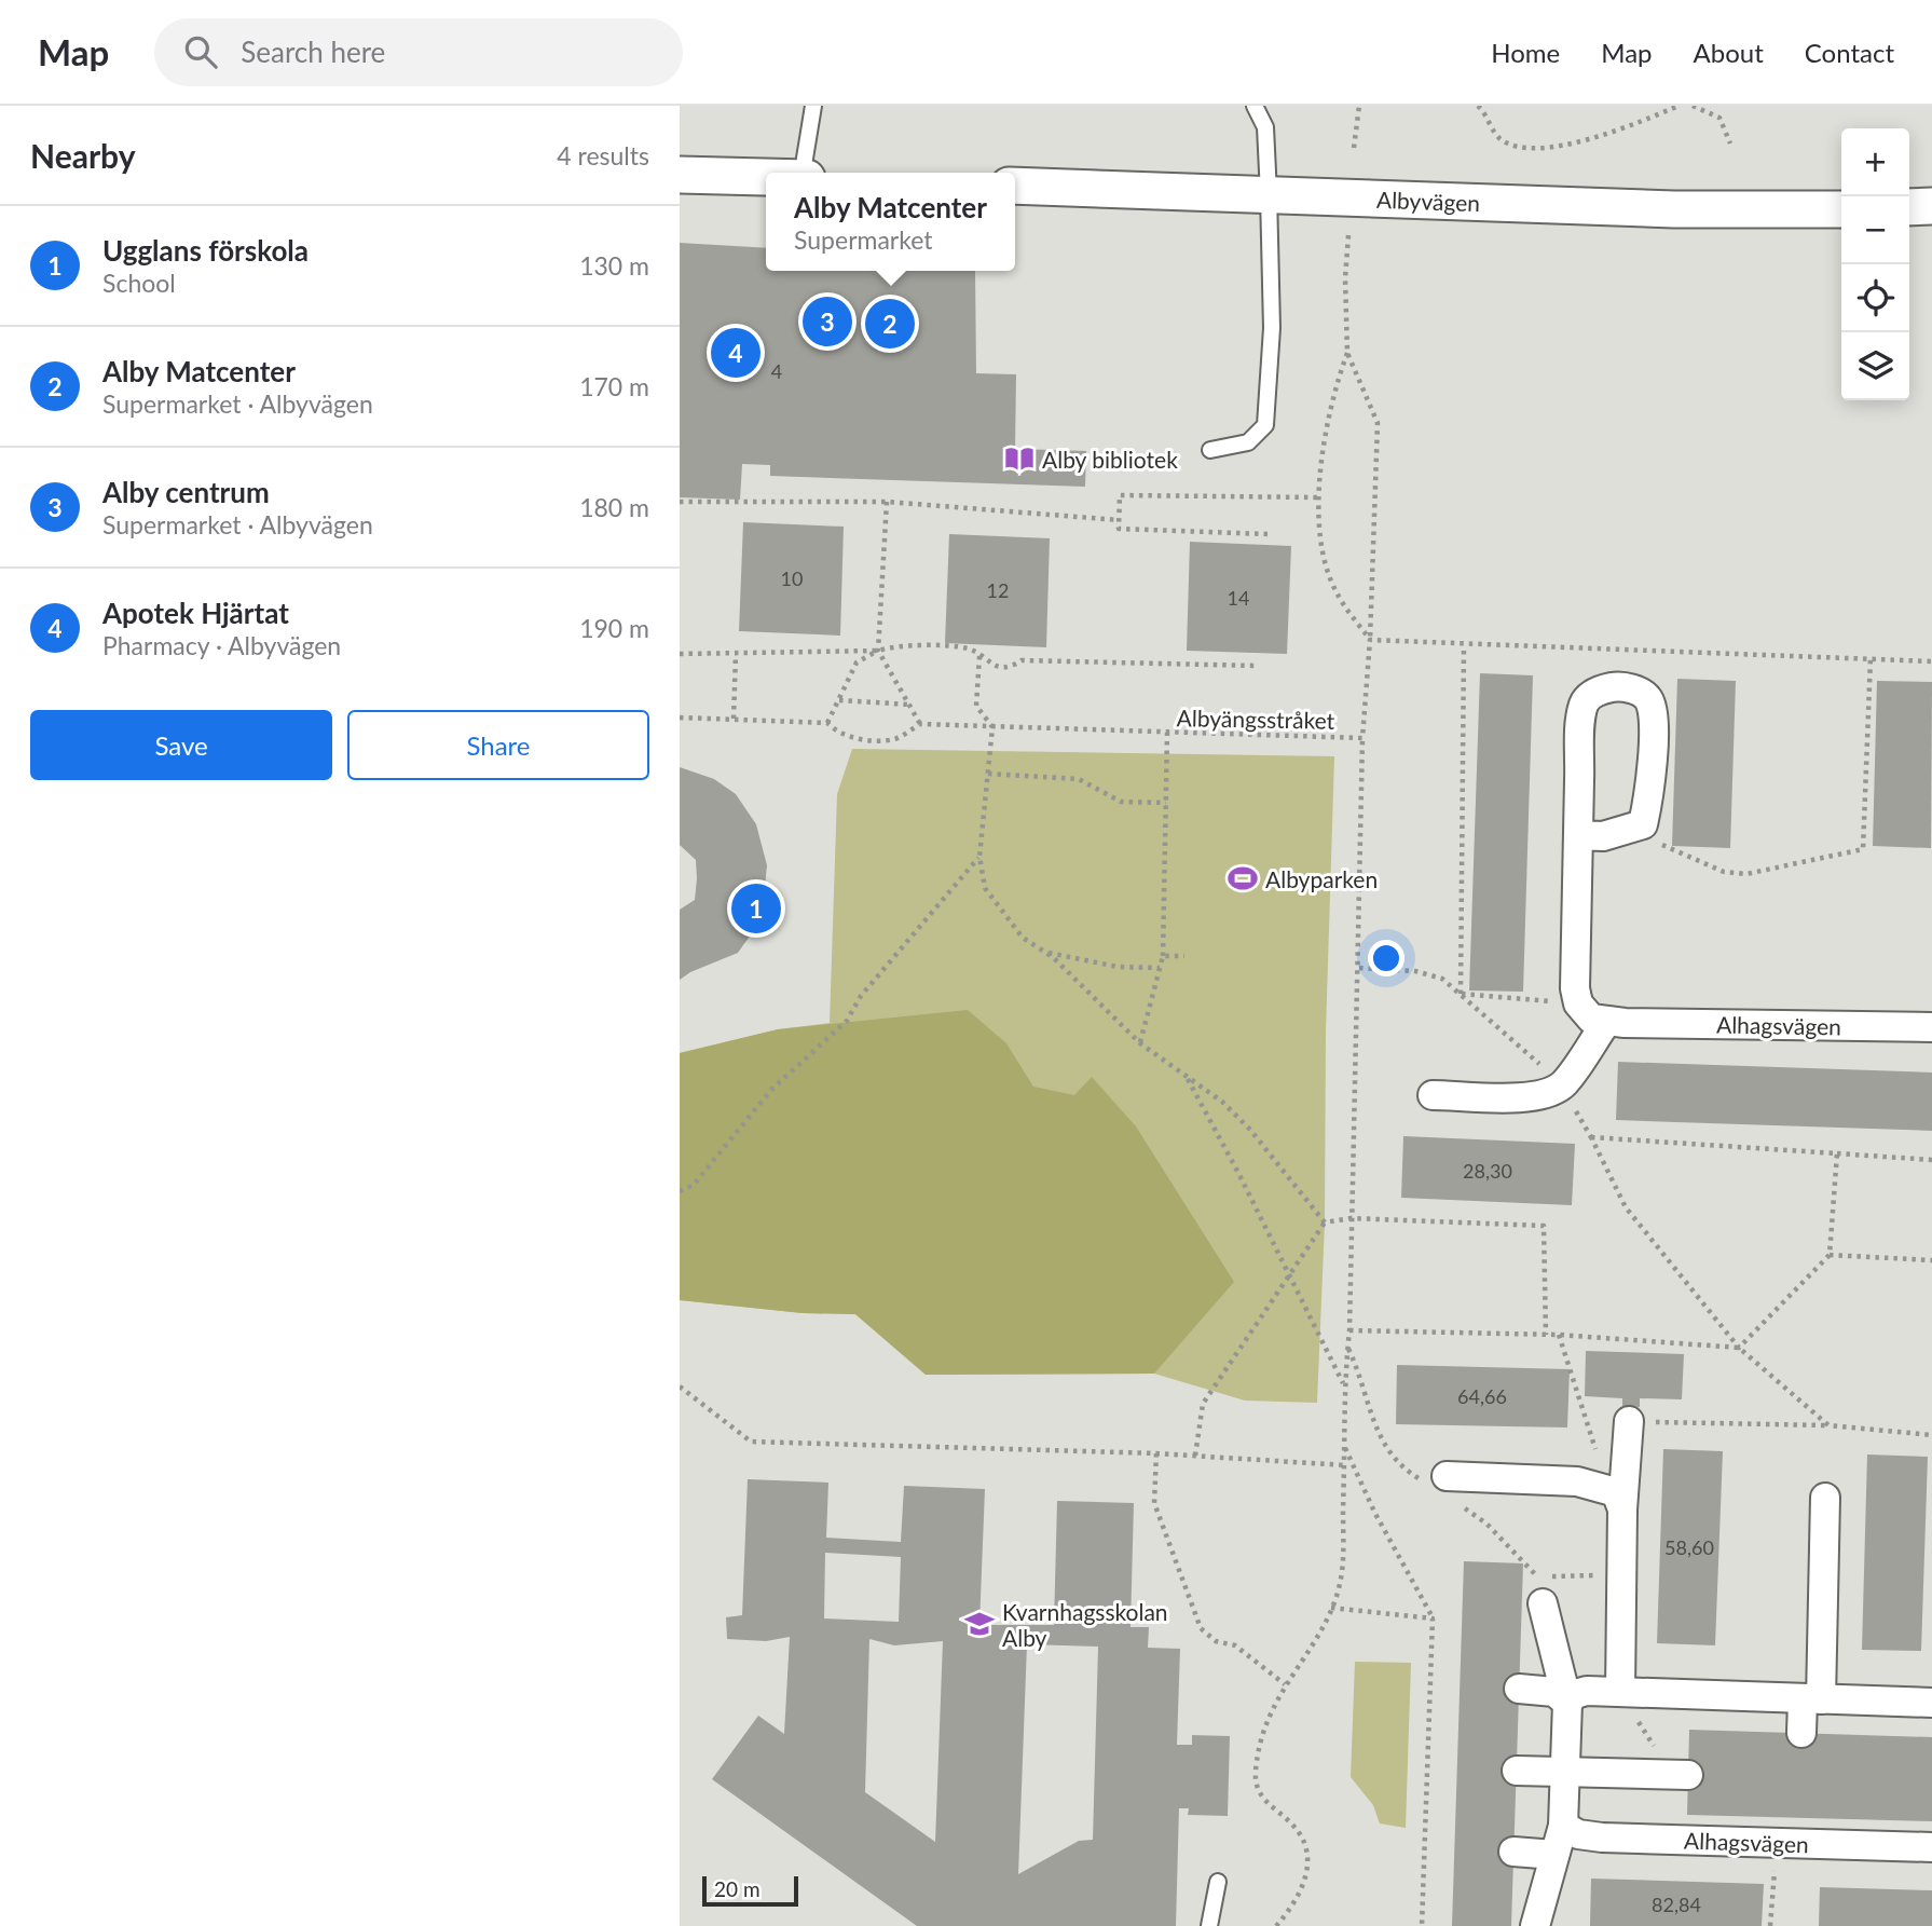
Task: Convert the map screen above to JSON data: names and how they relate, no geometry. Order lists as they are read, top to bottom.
{
  "streets": {
    "street": ["Albyvägen", "Alhagsvägen"],
    "path": ["Albyängsstråket"]
  },
  "places": {
    "library": ["Alby bibliotek"],
    "sports": ["Albyparken"],
    "school or university": ["Kvarnhagsskolan Alby"]
  },
  "house_numbers": [
    "4",
    "10",
    "12",
    "14",
    "28,30",
    "64,66",
    "58,60",
    "82,84"
  ],
  "scale_bar": "20 m",
  "page": {
    "header": "Map",
    "search": "Search here",
    "nav": [
      "Home",
      "Map",
      "About",
      "Contact"
    ],
    "heading": ["Nearby", "4 results"],
    "map_buttons": ["+", "−"],
    "popup": ["Alby Matcenter", "Supermarket"],
    "list": [
      {
        "mark": "1",
        "name": "Ugglans förskola",
        "note": "School",
        "value": "130 m"
      },
      {
        "mark": "2",
        "name": "Alby Matcenter",
        "note": "Supermarket · Albyvägen",
        "value": "170 m"
      },
      {
        "mark": "3",
        "name": "Alby centrum",
        "note": "Supermarket · Albyvägen",
        "value": "180 m"
      },
      {
        "mark": "4",
        "name": "Apotek Hjärtat",
        "note": "Pharmacy · Albyvägen",
        "value": "190 m"
      }
    ],
    "pins": [
      "3",
      "2",
      "4",
      "1"
    ],
    "buttons": ["Save", "Share"],
    "scale": "20 m"
  }
}
